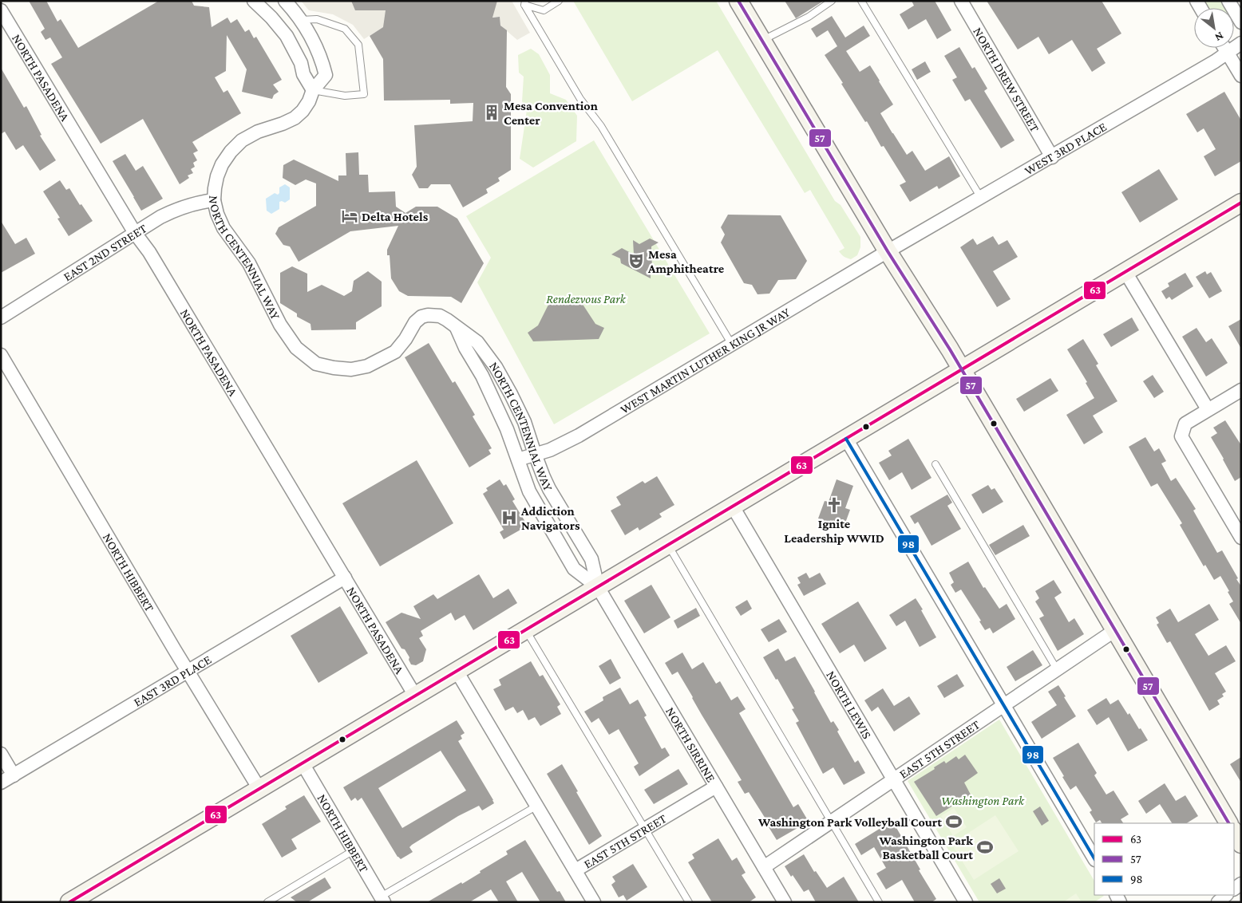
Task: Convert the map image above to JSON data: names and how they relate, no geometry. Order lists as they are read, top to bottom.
{
  "streets": {
    "street": [
      "NORTH PASADENA",
      "NORTH DREW STREET",
      "WEST 3RD PLACE",
      "EAST 2ND STREET",
      "NORTH CENTENNIAL WAY",
      "WEST MARTIN LUTHER KING JR WAY",
      "NORTH HIBBERT",
      "EAST 3RD PLACE",
      "NORTH LEWIS",
      "NORTH SIRRINE",
      "EAST 5TH STREET"
    ]
  },
  "crossings": [
    ["NORTH PASADENA", "EAST 2ND STREET"],
    ["NORTH PASADENA", "EAST 3RD PLACE"],
    ["NORTH DREW STREET", "WEST 3RD PLACE"],
    ["WEST 3RD PLACE", "WEST MARTIN LUTHER KING JR WAY"],
    ["EAST 2ND STREET", "NORTH CENTENNIAL WAY"],
    ["NORTH CENTENNIAL WAY", "WEST MARTIN LUTHER KING JR WAY"],
    ["NORTH CENTENNIAL WAY", "NORTH SIRRINE"],
    ["NORTH HIBBERT", "EAST 3RD PLACE"],
    ["NORTH LEWIS", "EAST 5TH STREET"],
    ["NORTH SIRRINE", "EAST 5TH STREET"]
  ],
  "parks": ["Rendezvous Park", "Washington Park"],
  "places": {
    "building": ["Mesa Convention Center"],
    "hotel": ["Delta Hotels"],
    "theatre": ["Mesa Amphitheatre"],
    "church": ["Ignite Leadership WWID"],
    "hospital": ["Addiction Navigators"],
    "sports": ["Washington Park Volleyball Court", "Washington Park Basketball Court"]
  },
  "lines": ["transit line 57", "transit line 63", "transit line 98"],
  "legend": ["63", "57", "98"],
  "north": "bottom right"
}
